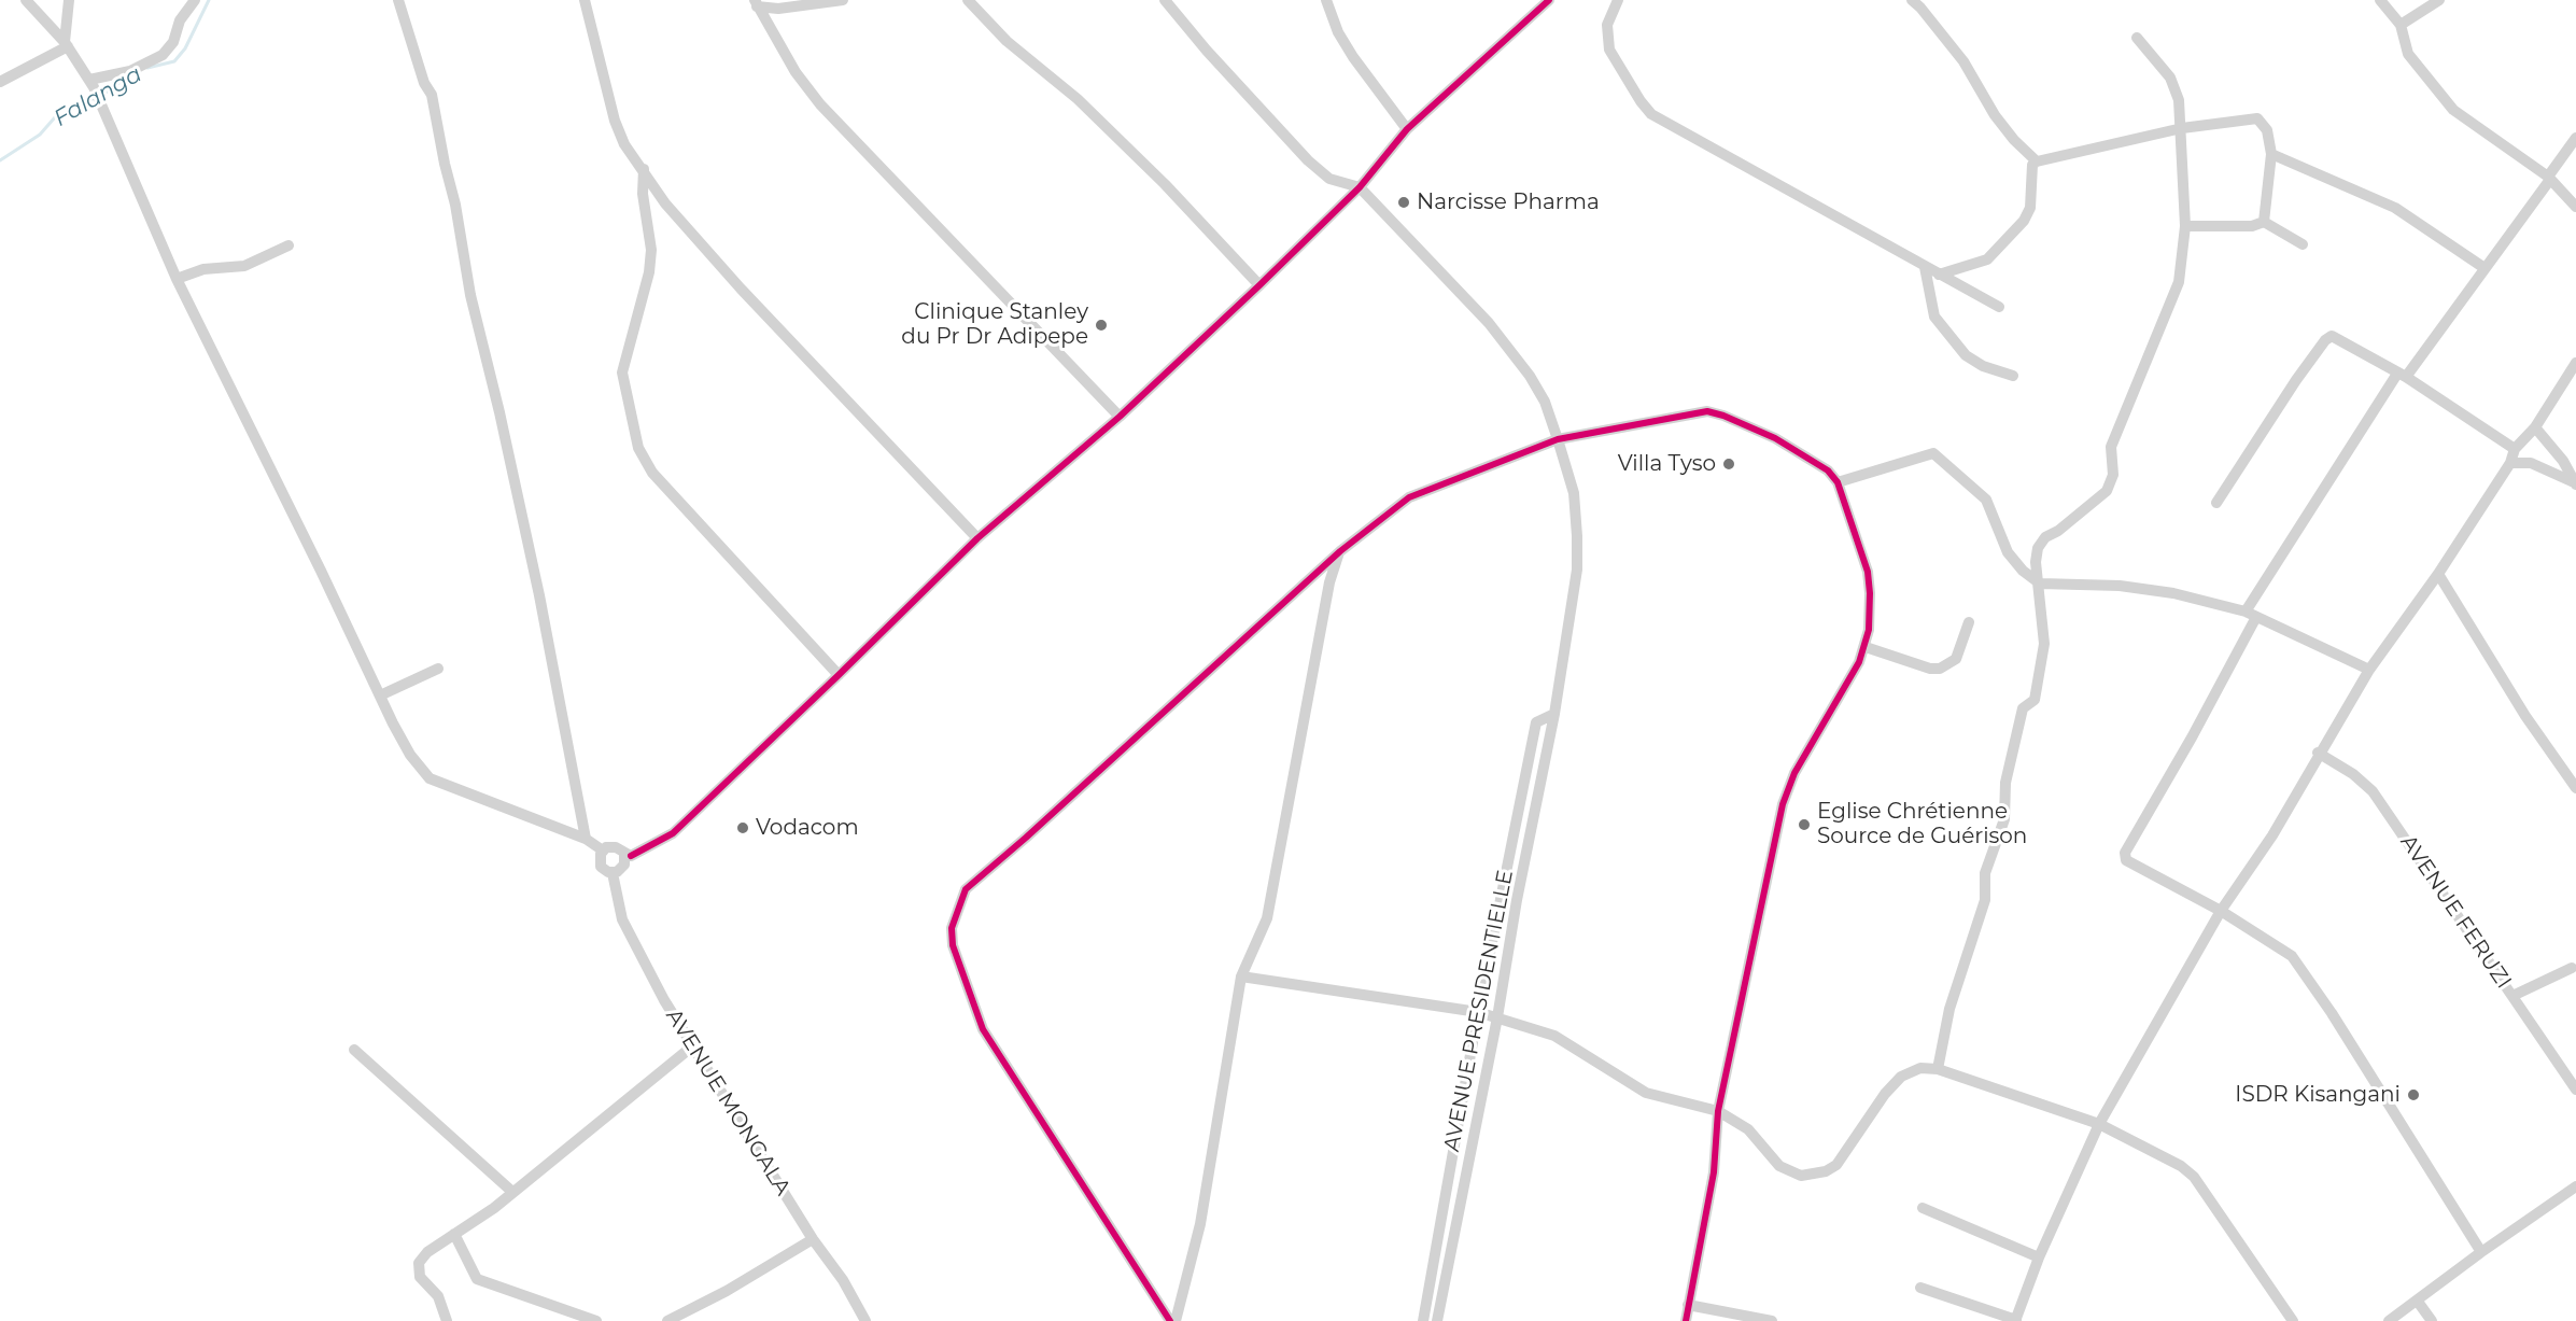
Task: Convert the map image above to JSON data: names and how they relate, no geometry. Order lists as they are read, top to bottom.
{
  "streets": {
    "street": ["AVENUE FERUZI", "AVENUE PRESIDENTIELLE", "AVENUE MONGALA"]
  },
  "water": ["Falanga"],
  "places": [
    "Narcisse Pharma",
    "Clinique Stanley du Pr Dr Adipepe",
    "Villa Tyso",
    "Eglise Chrétienne Source de Guérison",
    "Vodacom",
    "ISDR Kisangani"
  ]
}
